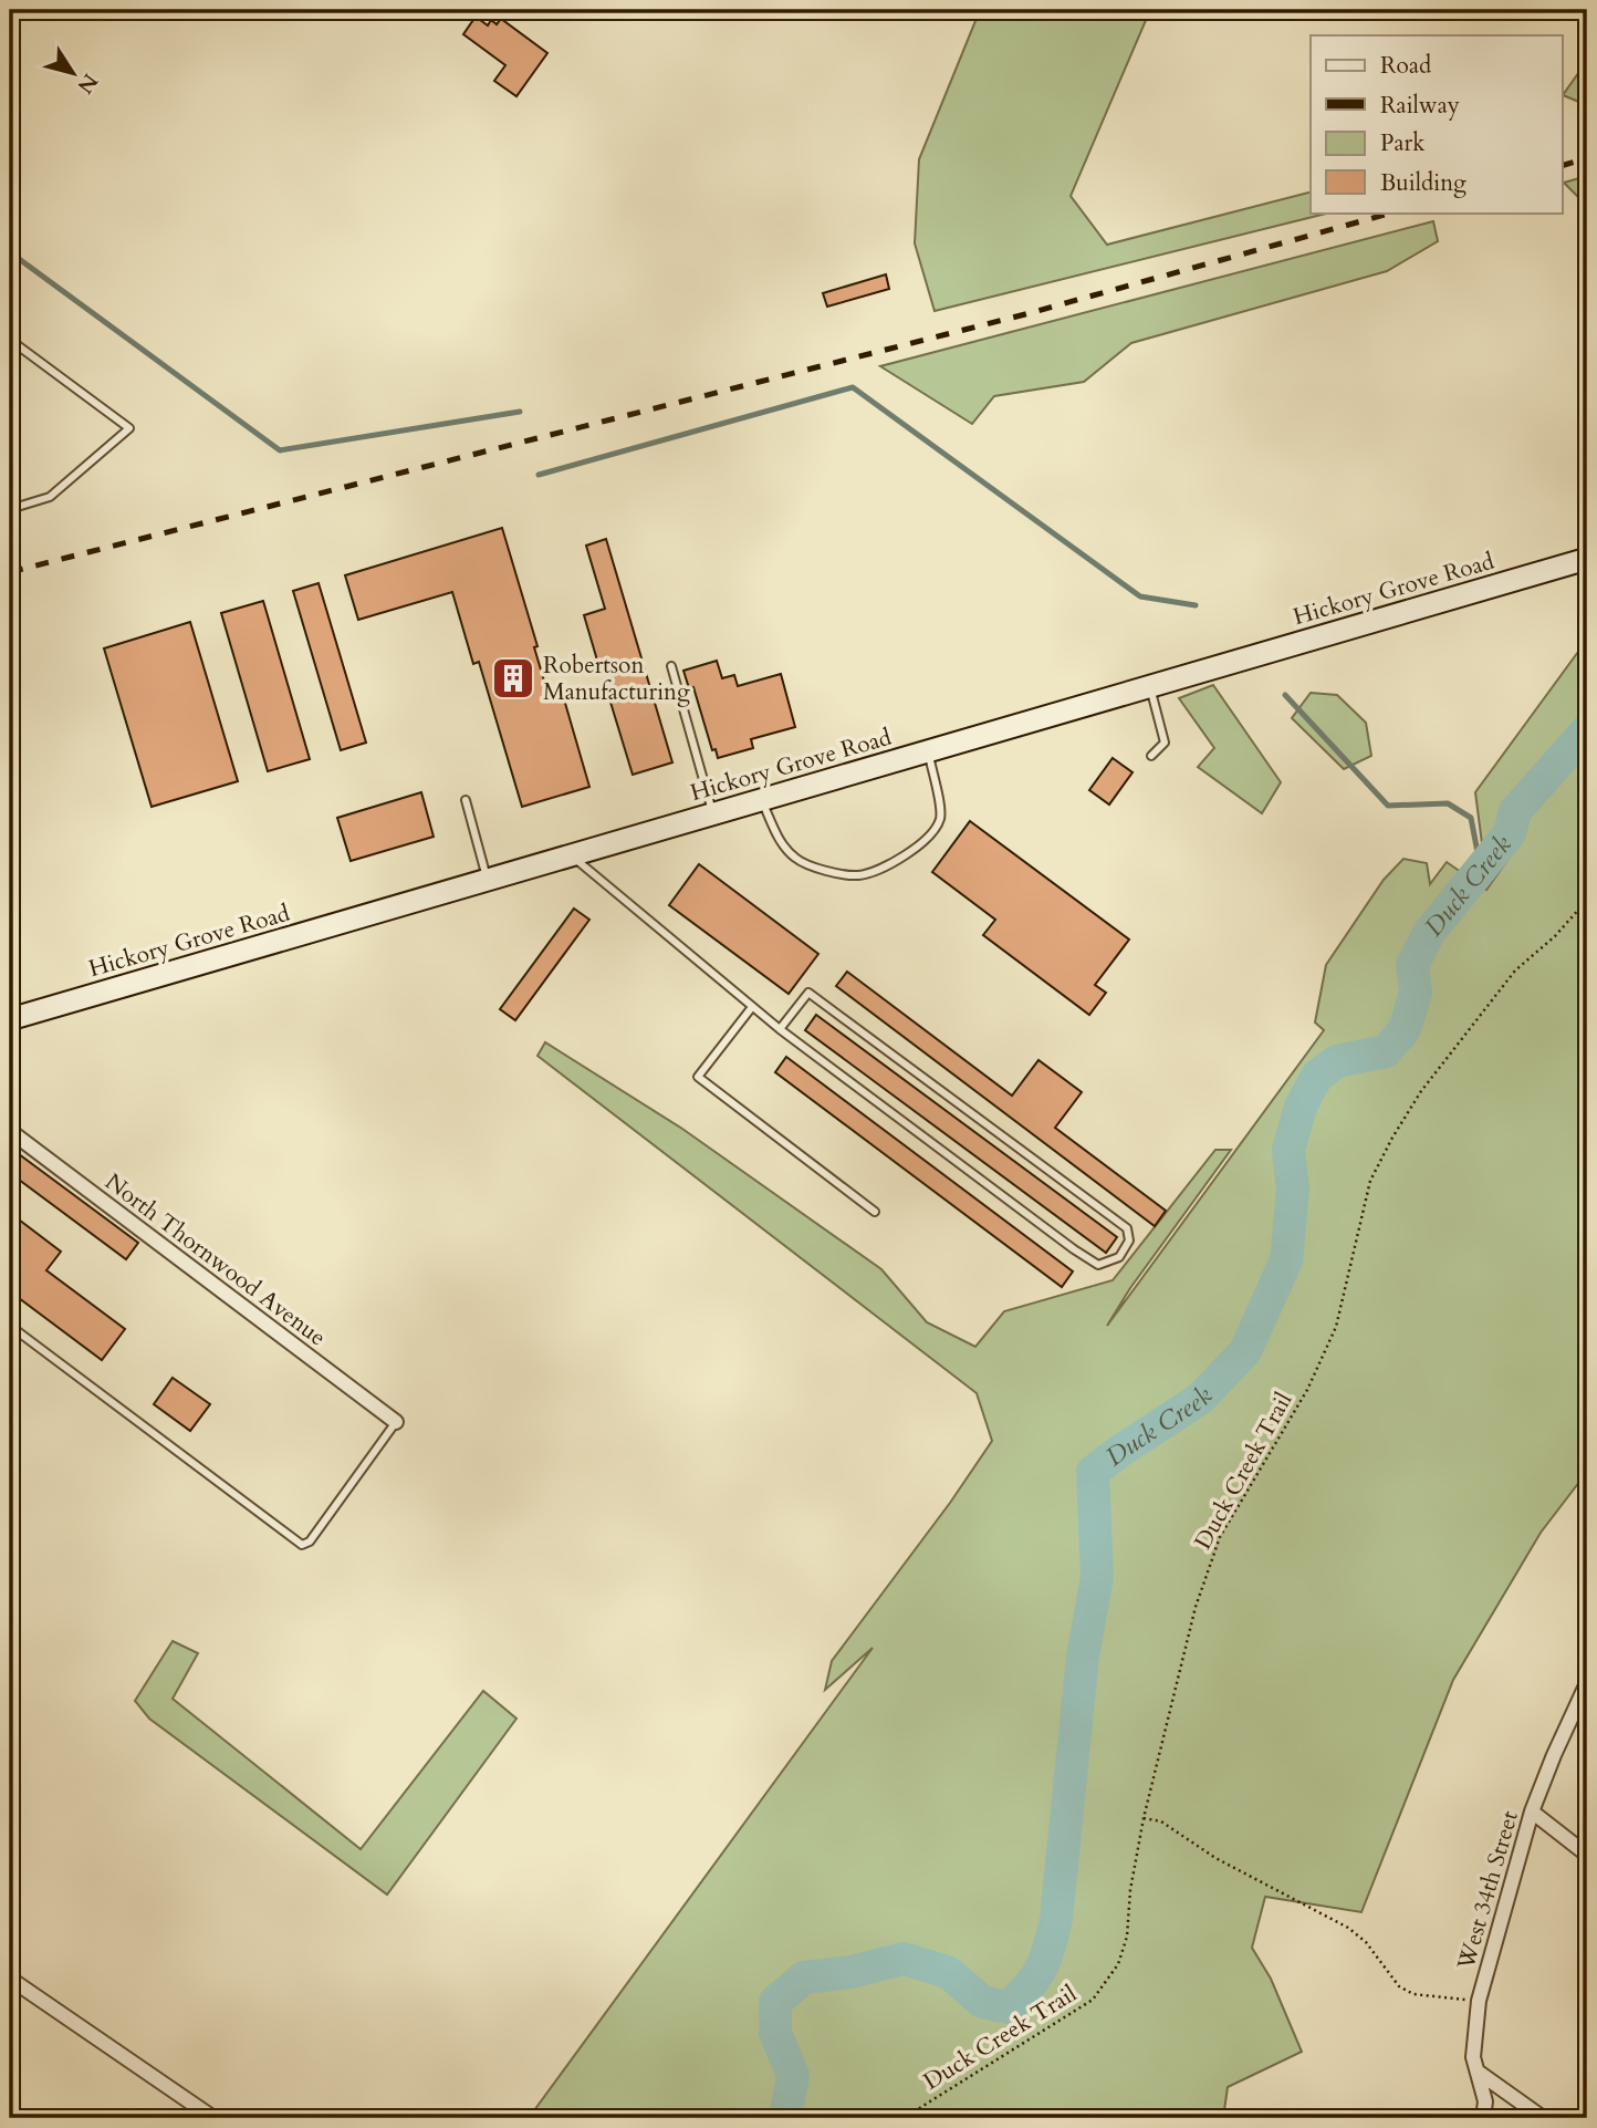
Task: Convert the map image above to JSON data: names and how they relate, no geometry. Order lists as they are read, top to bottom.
{
  "streets": {
    "main road": ["Hickory Grove Road"],
    "street": ["North Thornwood Avenue", "West 34th Street"],
    "path": ["Duck Creek Trail"]
  },
  "water": ["Duck Creek"],
  "places": {
    "building": ["Robertson Manufacturing"]
  },
  "legend": [
    "Road",
    "Railway",
    "Park",
    "Building"
  ],
  "north": "bottom right"
}
